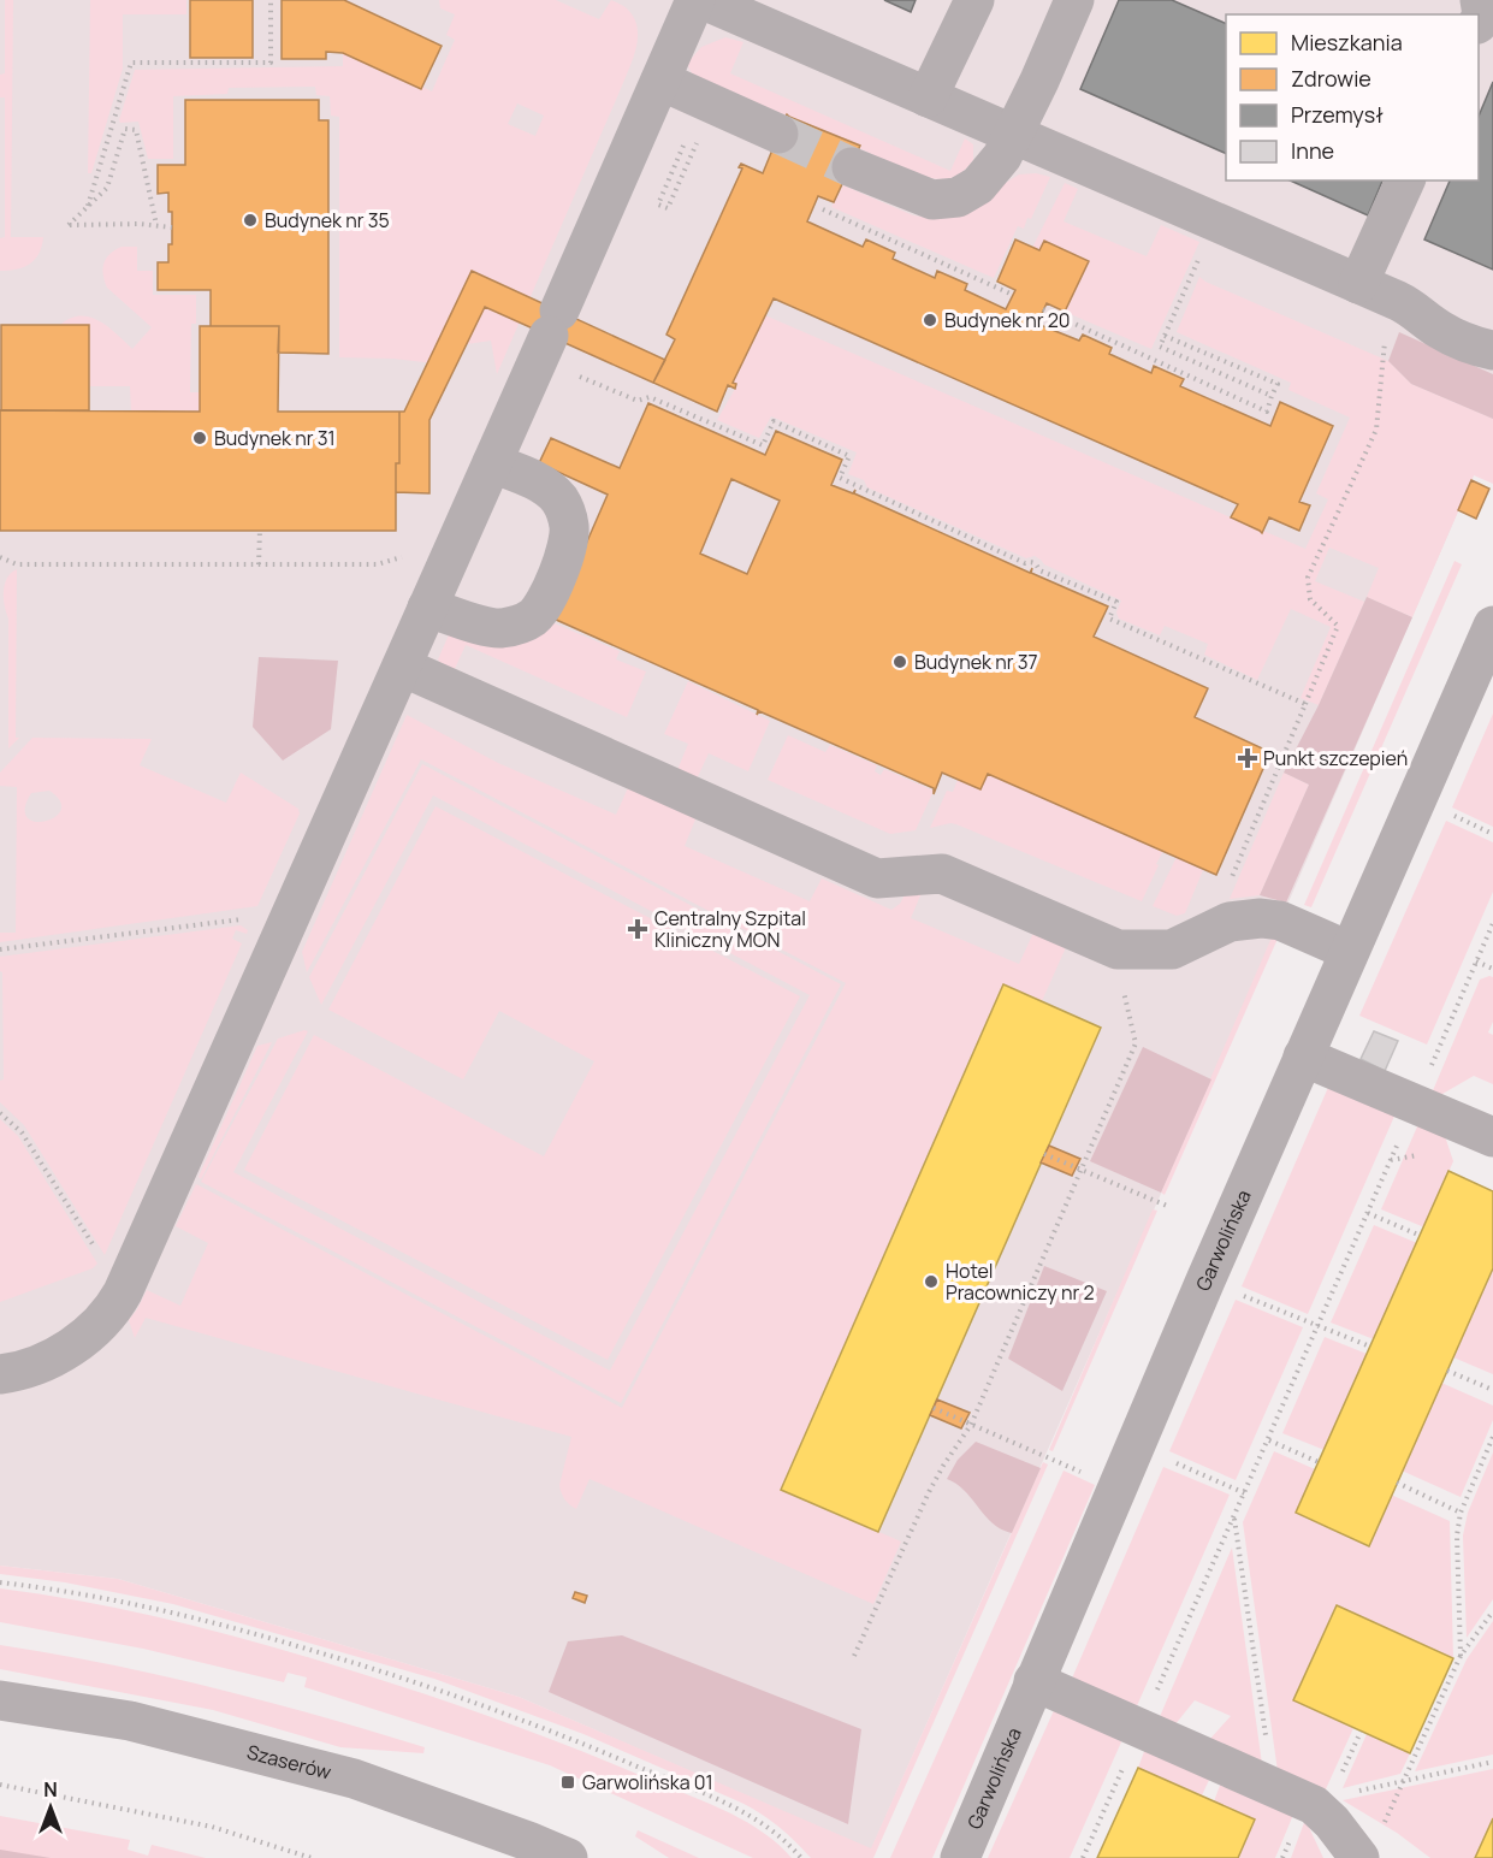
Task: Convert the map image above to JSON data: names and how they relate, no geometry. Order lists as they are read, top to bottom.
{
  "streets": {
    "street": ["Garwolińska", "Szaserów"]
  },
  "places": {
    "other": [
      "Budynek nr 35",
      "Budynek nr 20",
      "Budynek nr 31",
      "Budynek nr 37",
      "Hotel Pracowniczy nr 2"
    ],
    "health": ["Punkt szczepień", "Centralny Szpital Kliniczny MON"],
    "transit": ["Garwolińska 01"]
  },
  "legend": [
    "Mieszkania",
    "Zdrowie",
    "Przemysł",
    "Inne"
  ],
  "north": "top"
}
